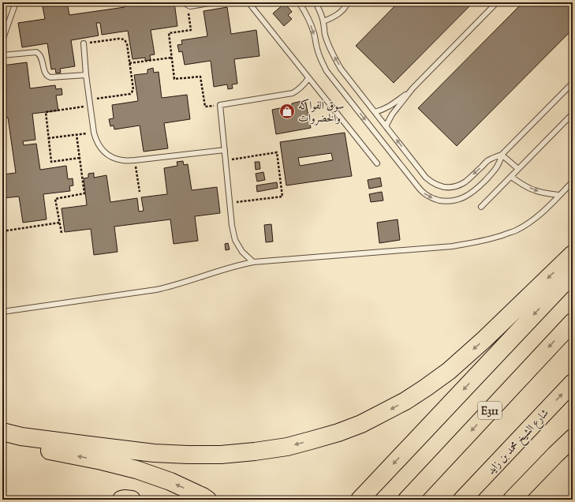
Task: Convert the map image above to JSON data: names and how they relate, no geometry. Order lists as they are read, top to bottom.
{
  "streets": {
    "highway": ["E311", "شارع الشيخ محمد بن زايد"]
  },
  "places": {
    "shop": ["سوق الفواكه والخضروات"]
  }
}
